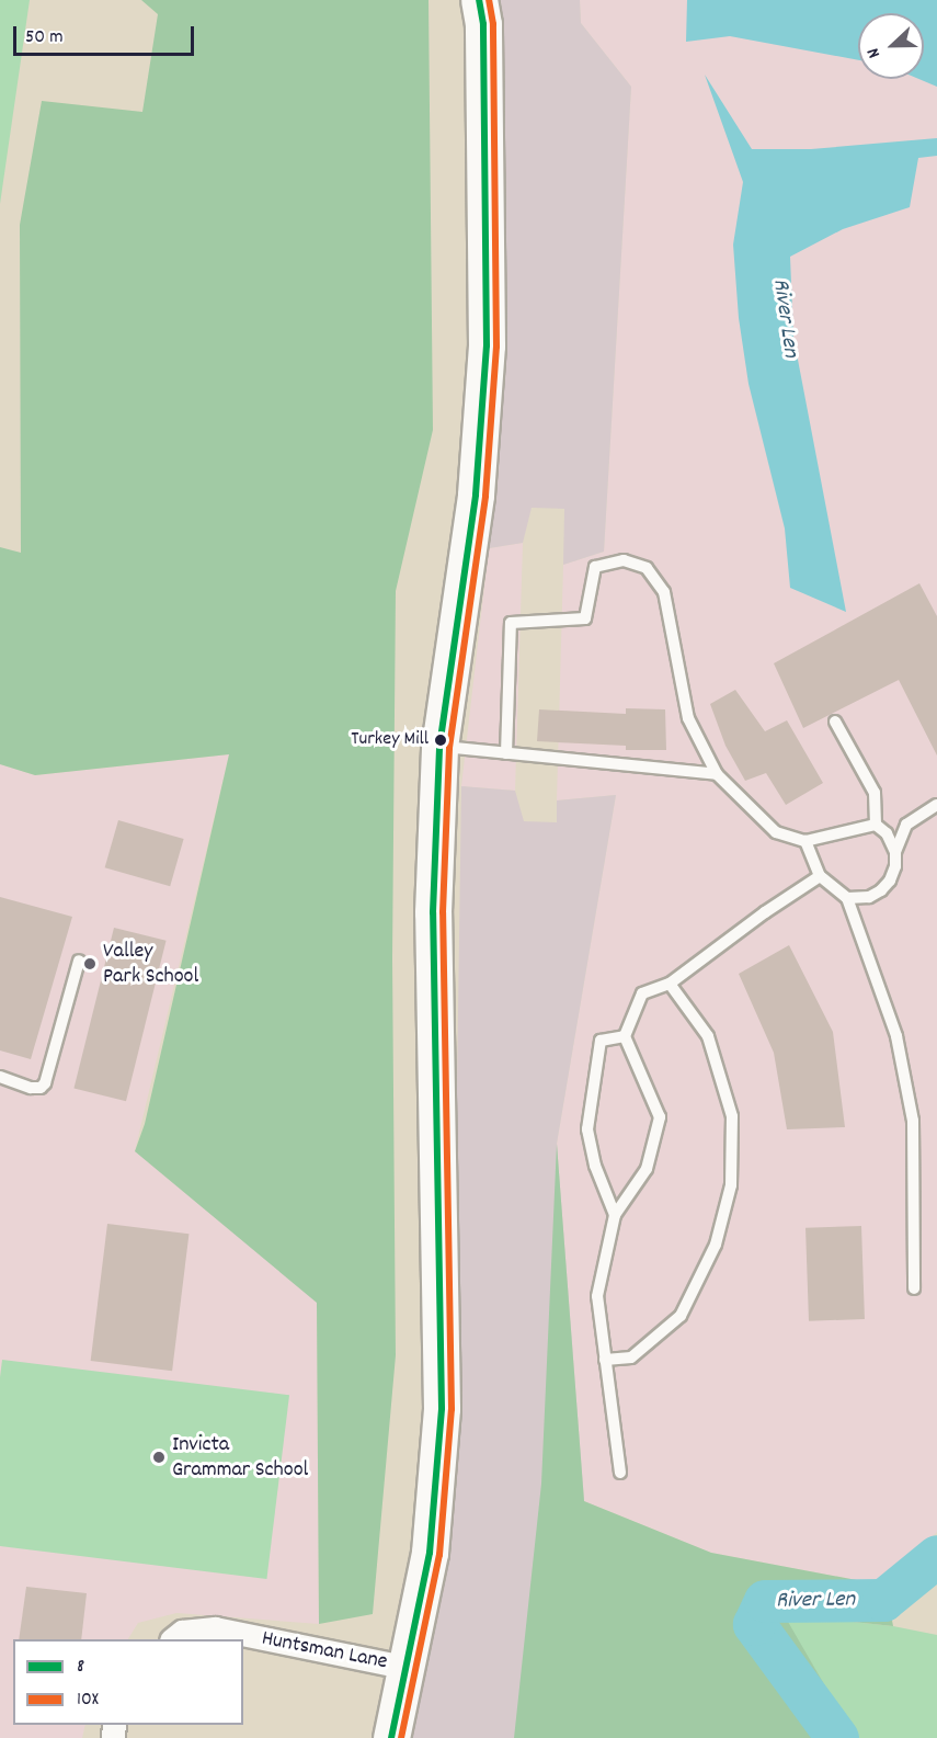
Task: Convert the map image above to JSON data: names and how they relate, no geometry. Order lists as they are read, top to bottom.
{
  "streets": {
    "street": ["Huntsman Lane"]
  },
  "water": ["River Len"],
  "places": ["Turkey Mill", "Valley Park School", "Invicta Grammar School"],
  "lines": ["transit line 8", "transit line 10X"],
  "legend": ["8", "10X"],
  "scale_bar": "50 m",
  "north": "left"
}
